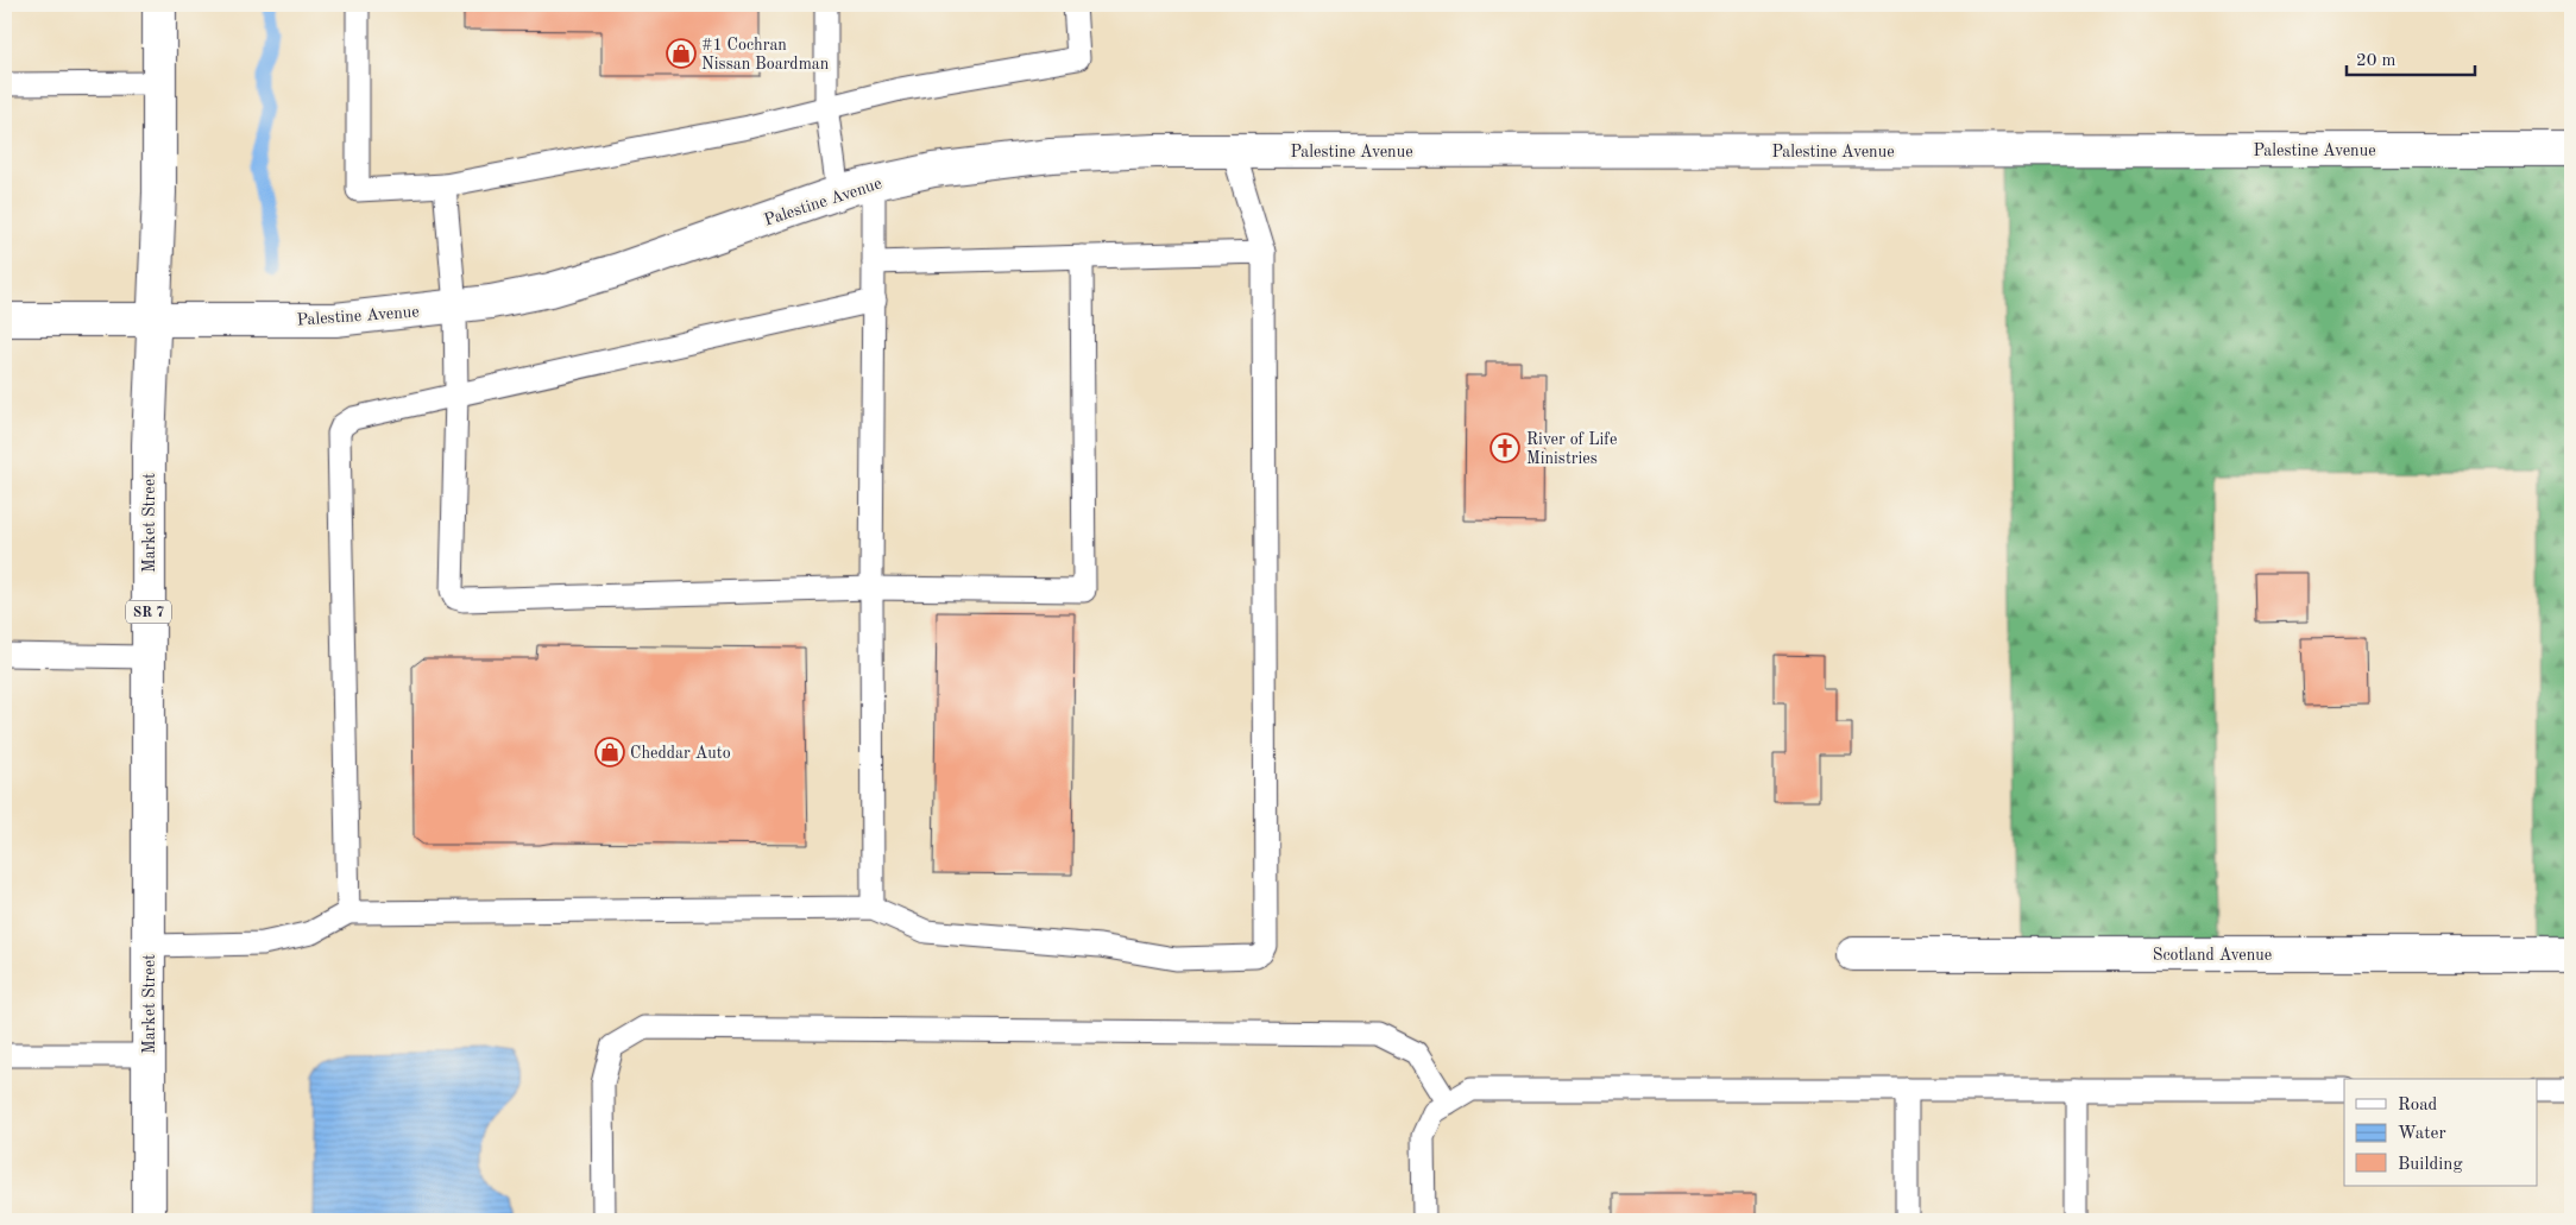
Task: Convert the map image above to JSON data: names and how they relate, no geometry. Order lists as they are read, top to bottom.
{
  "streets": {
    "street": [
      "Palestine Avenue",
      "Market Street",
      "SR 7",
      "Scotland Avenue"
    ]
  },
  "crossings": [
    ["Palestine Avenue", "Market Street"]
  ],
  "places": {
    "shop": ["#1 Cochran Nissan Boardman", "Cheddar Auto"],
    "church": ["River of Life Ministries"]
  },
  "legend": ["Road", "Water", "Building"],
  "scale_bar": "20 m"
}
